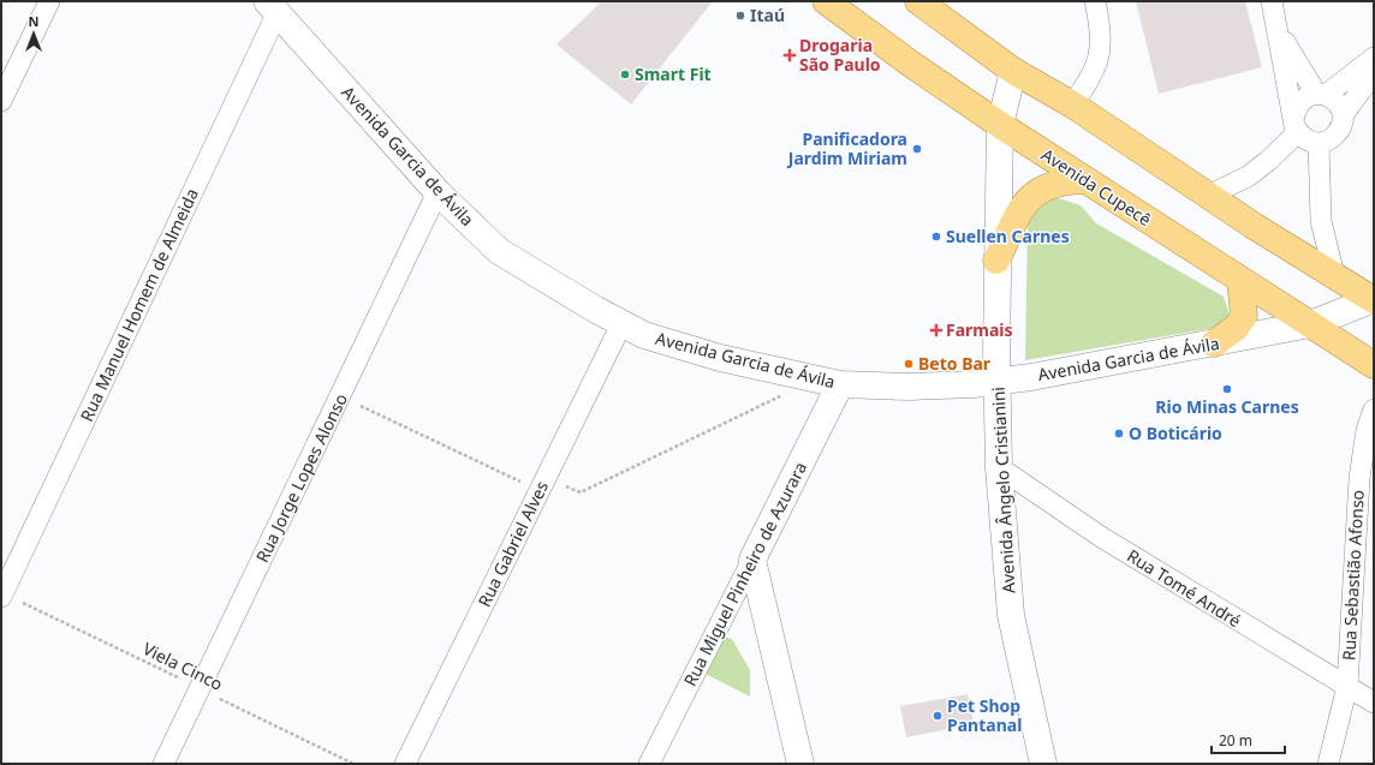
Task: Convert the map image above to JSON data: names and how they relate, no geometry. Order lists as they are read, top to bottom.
{
  "streets": {
    "main road": ["Avenida Cupecê"],
    "street": [
      "Avenida Garcia de Ávila",
      "Rua Manuel Homem de Almeida",
      "Rua Jorge Lopes Alonso",
      "Avenida Ângelo Cristianini",
      "Rua Gabriel Alves",
      "Rua Miguel Pinheiro de Azurara",
      "Rua Sebastião Afonso",
      "Rua Tomé André"
    ],
    "path": ["Viela Cinco"]
  },
  "crossings": [
    ["Avenida Garcia de Ávila", "Avenida Cupecê"],
    ["Avenida Garcia de Ávila", "Rua Manuel Homem de Almeida"],
    ["Avenida Garcia de Ávila", "Rua Jorge Lopes Alonso"],
    ["Avenida Garcia de Ávila", "Avenida Ângelo Cristianini"],
    ["Avenida Garcia de Ávila", "Rua Gabriel Alves"],
    ["Avenida Garcia de Ávila", "Rua Miguel Pinheiro de Azurara"],
    ["Avenida Cupecê", "Avenida Ângelo Cristianini"],
    ["Rua Manuel Homem de Almeida", "Viela Cinco"],
    ["Rua Jorge Lopes Alonso", "Viela Cinco"],
    ["Avenida Ângelo Cristianini", "Rua Tomé André"],
    ["Rua Sebastião Afonso", "Rua Tomé André"]
  ],
  "places": {
    "other": [
      "Itaú",
      "Smart Fit",
      "Panificadora Jardim Miriam",
      "Suellen Carnes",
      "Beto Bar",
      "Rio Minas Carnes",
      "O Boticário",
      "Pet Shop Pantanal"
    ],
    "health": ["Drogaria São Paulo", "Farmais"]
  },
  "scale_bar": "20 m",
  "north": "top"
}
